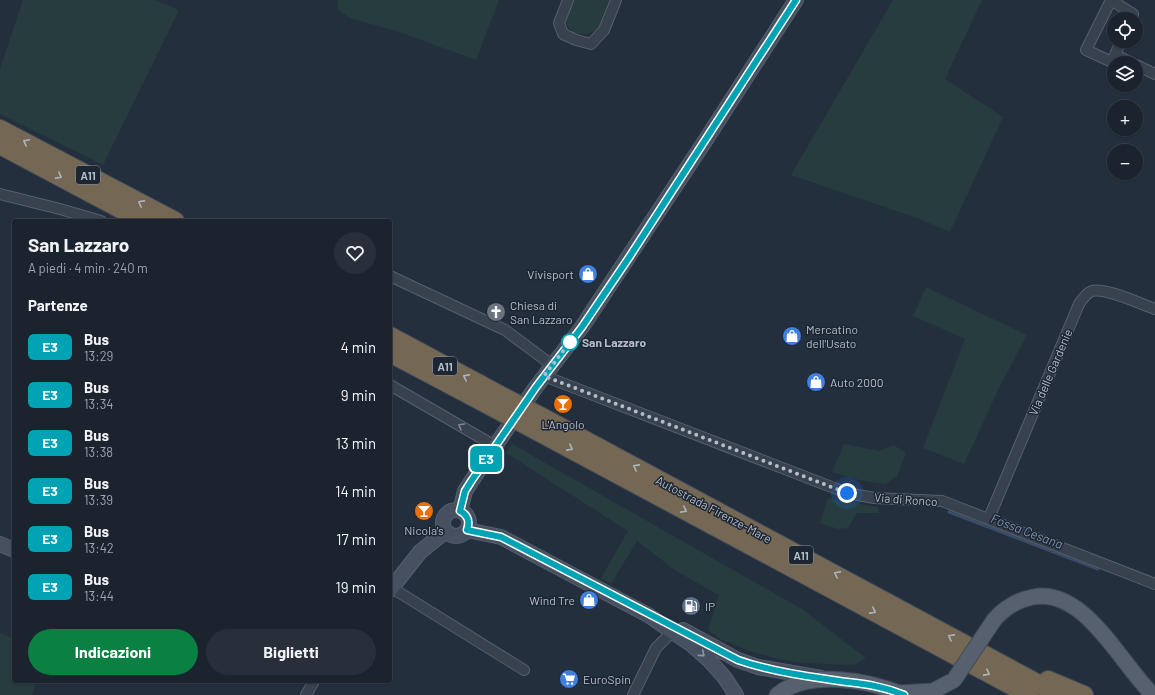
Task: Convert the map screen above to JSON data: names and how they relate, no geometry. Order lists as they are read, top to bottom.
{
  "streets": {
    "highway": ["A11", "Autostrada Firenze-Mare"],
    "street": ["Via delle Gardenie", "Via di Ronco"]
  },
  "crossings": [
    ["Via delle Gardenie", "Via di Ronco"]
  ],
  "water": ["Fossa Cesana"],
  "places": {
    "shop": [
      "Vivisport",
      "Mercatino dell'Usato",
      "Auto 2000",
      "Wind Tre"
    ],
    "church": ["Chiesa di San Lazzaro"],
    "other": ["San Lazzaro"],
    "bar": ["L'Angolo", "Nicola's"],
    "fuel station": ["IP"],
    "supermarket": ["EuroSpin"]
  },
  "lines": ["bus line E3"],
  "page": {
    "on_map": "E3",
    "map_buttons": ["+", "−"],
    "heading": [
      ["San Lazzaro", "A piedi · 4 min · 240 m"],
      "Partenze"
    ],
    "list": [
      {
        "mark": "E3",
        "name": "Bus",
        "note": "13:29",
        "value": "4 min"
      },
      {
        "mark": "E3",
        "name": "Bus",
        "note": "13:34",
        "value": "9 min"
      },
      {
        "mark": "E3",
        "name": "Bus",
        "note": "13:38",
        "value": "13 min"
      },
      {
        "mark": "E3",
        "name": "Bus",
        "note": "13:39",
        "value": "14 min"
      },
      {
        "mark": "E3",
        "name": "Bus",
        "note": "13:42",
        "value": "17 min"
      },
      {
        "mark": "E3",
        "name": "Bus",
        "note": "13:44",
        "value": "19 min"
      }
    ],
    "buttons": ["Indicazioni", "Biglietti"]
  }
}
